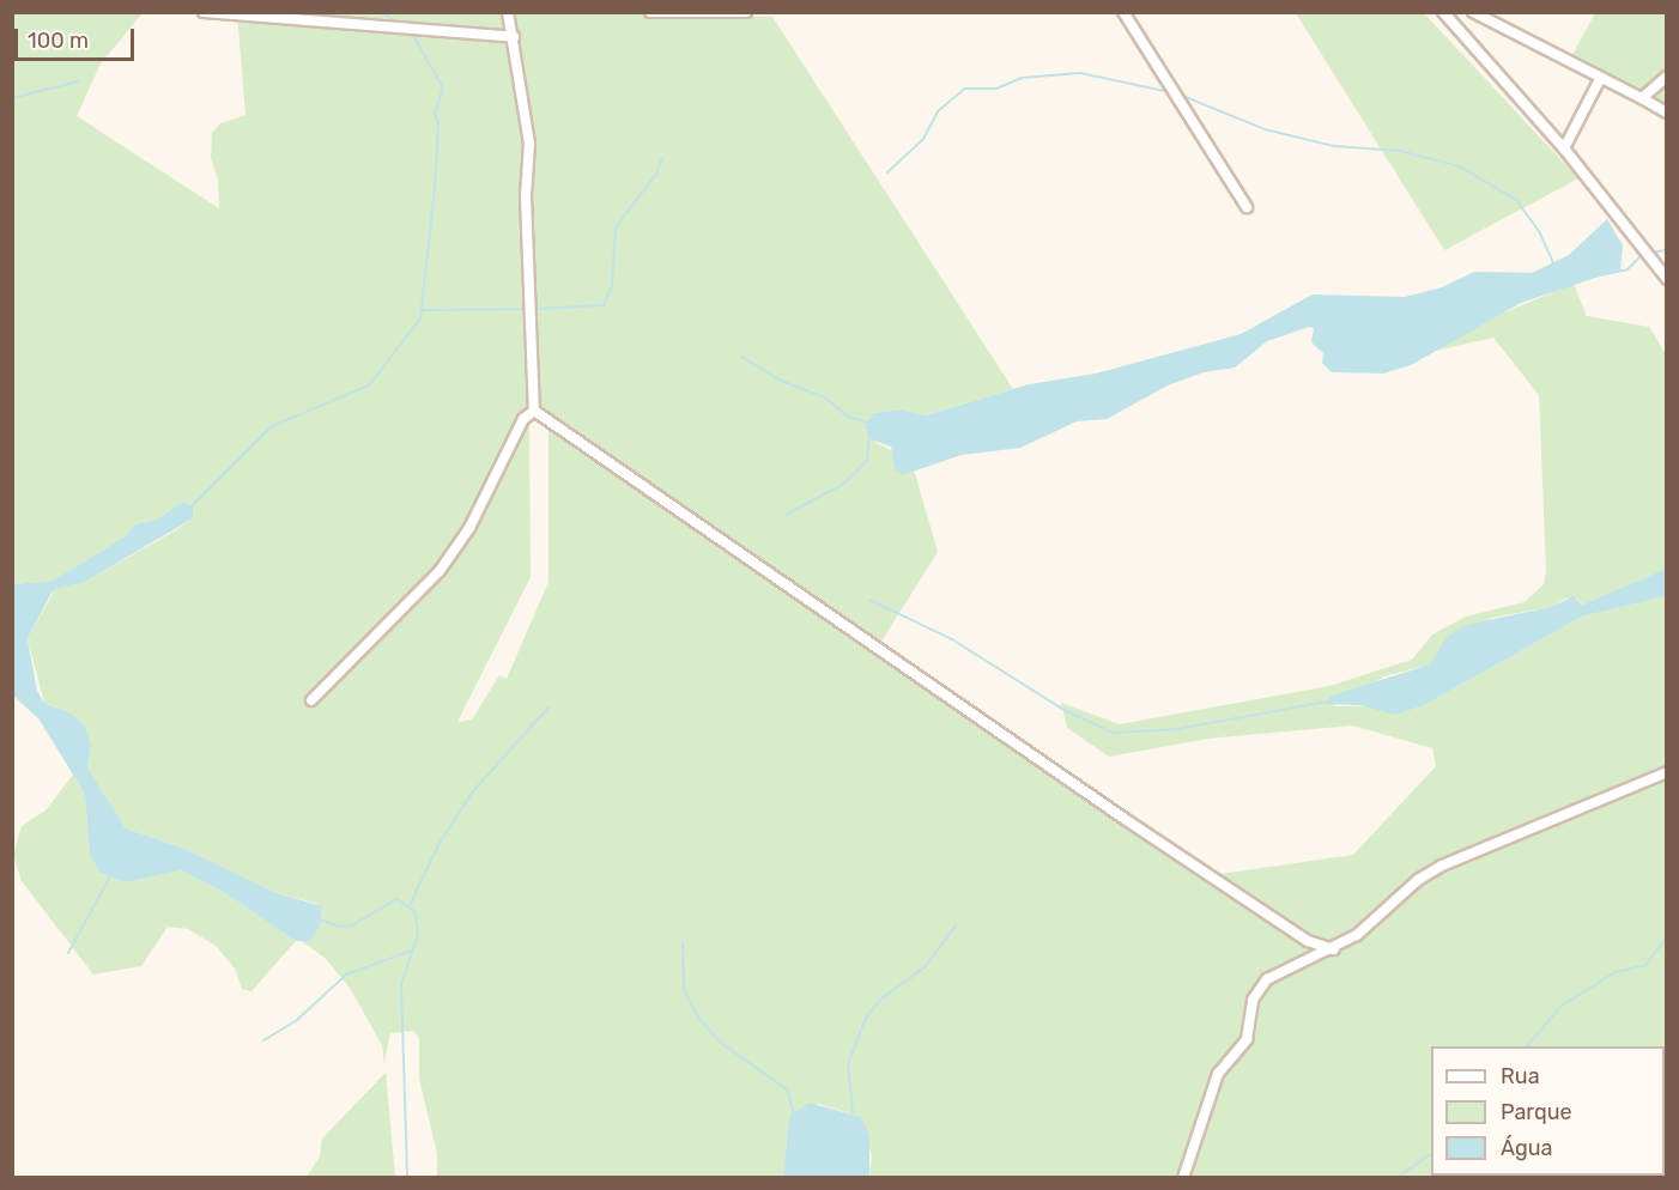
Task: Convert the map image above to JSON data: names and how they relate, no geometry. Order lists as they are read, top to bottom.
{
  "legend": ["Rua", "Parque", "Água"],
  "scale_bar": "100 m"
}
